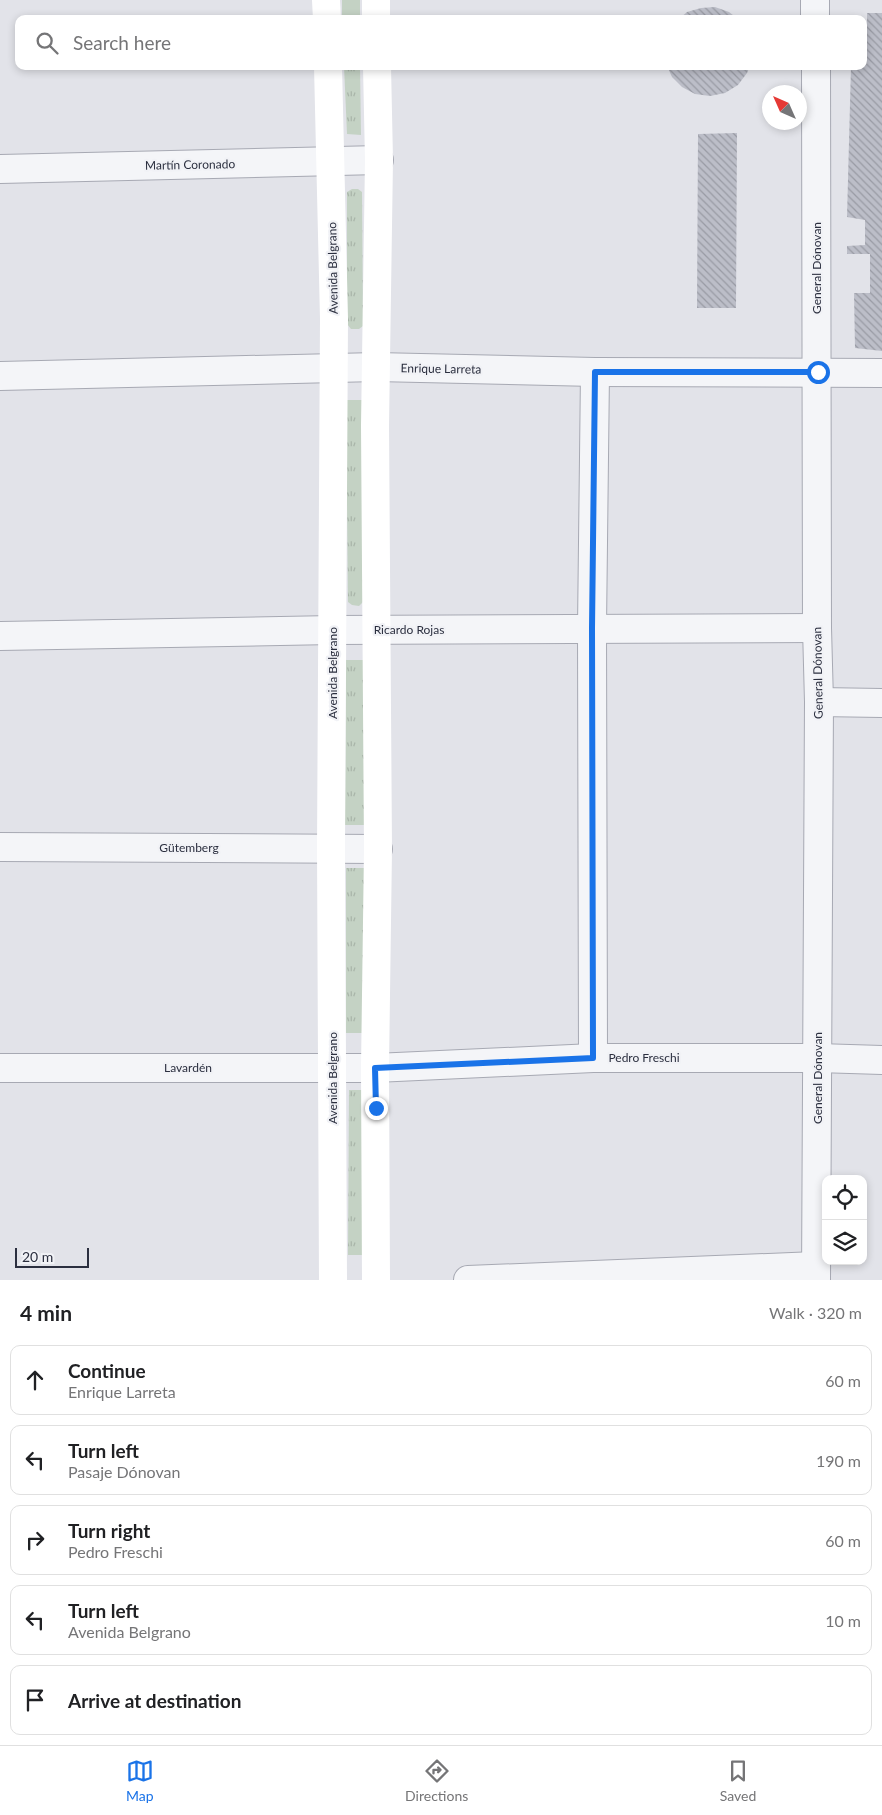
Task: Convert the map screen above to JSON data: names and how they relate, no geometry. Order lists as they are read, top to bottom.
{
  "streets": {
    "main road": ["Avenida Belgrano"],
    "street": [
      "Martín Coronado",
      "General Dónovan",
      "Enrique Larreta",
      "Ricardo Rojas",
      "Gütemberg",
      "Pedro Freschi",
      "Lavardén"
    ]
  },
  "crossings": [
    ["Martín Coronado", "Avenida Belgrano"],
    ["Avenida Belgrano", "Enrique Larreta"],
    ["Avenida Belgrano", "Ricardo Rojas"],
    ["Avenida Belgrano", "Gütemberg"],
    ["Avenida Belgrano", "Lavardén"],
    ["General Dónovan", "Enrique Larreta"],
    ["General Dónovan", "Ricardo Rojas"],
    ["General Dónovan", "Pedro Freschi"],
    ["Pedro Freschi", "Lavardén"]
  ],
  "scale_bar": "20 m",
  "north": "top left",
  "page": {
    "search": "Search here",
    "scale": "20 m",
    "heading": ["4 min", "Walk · 320 m"],
    "list": [
      ["Continue", "Enrique Larreta", "60 m"],
      ["Turn left", "Pasaje Dónovan", "190 m"],
      ["Turn right", "Pedro Freschi", "60 m"],
      ["Turn left", "Avenida Belgrano", "10 m"],
      "Arrive at destination"
    ],
    "nav": ["Map", "Directions", "Saved"]
  }
}
